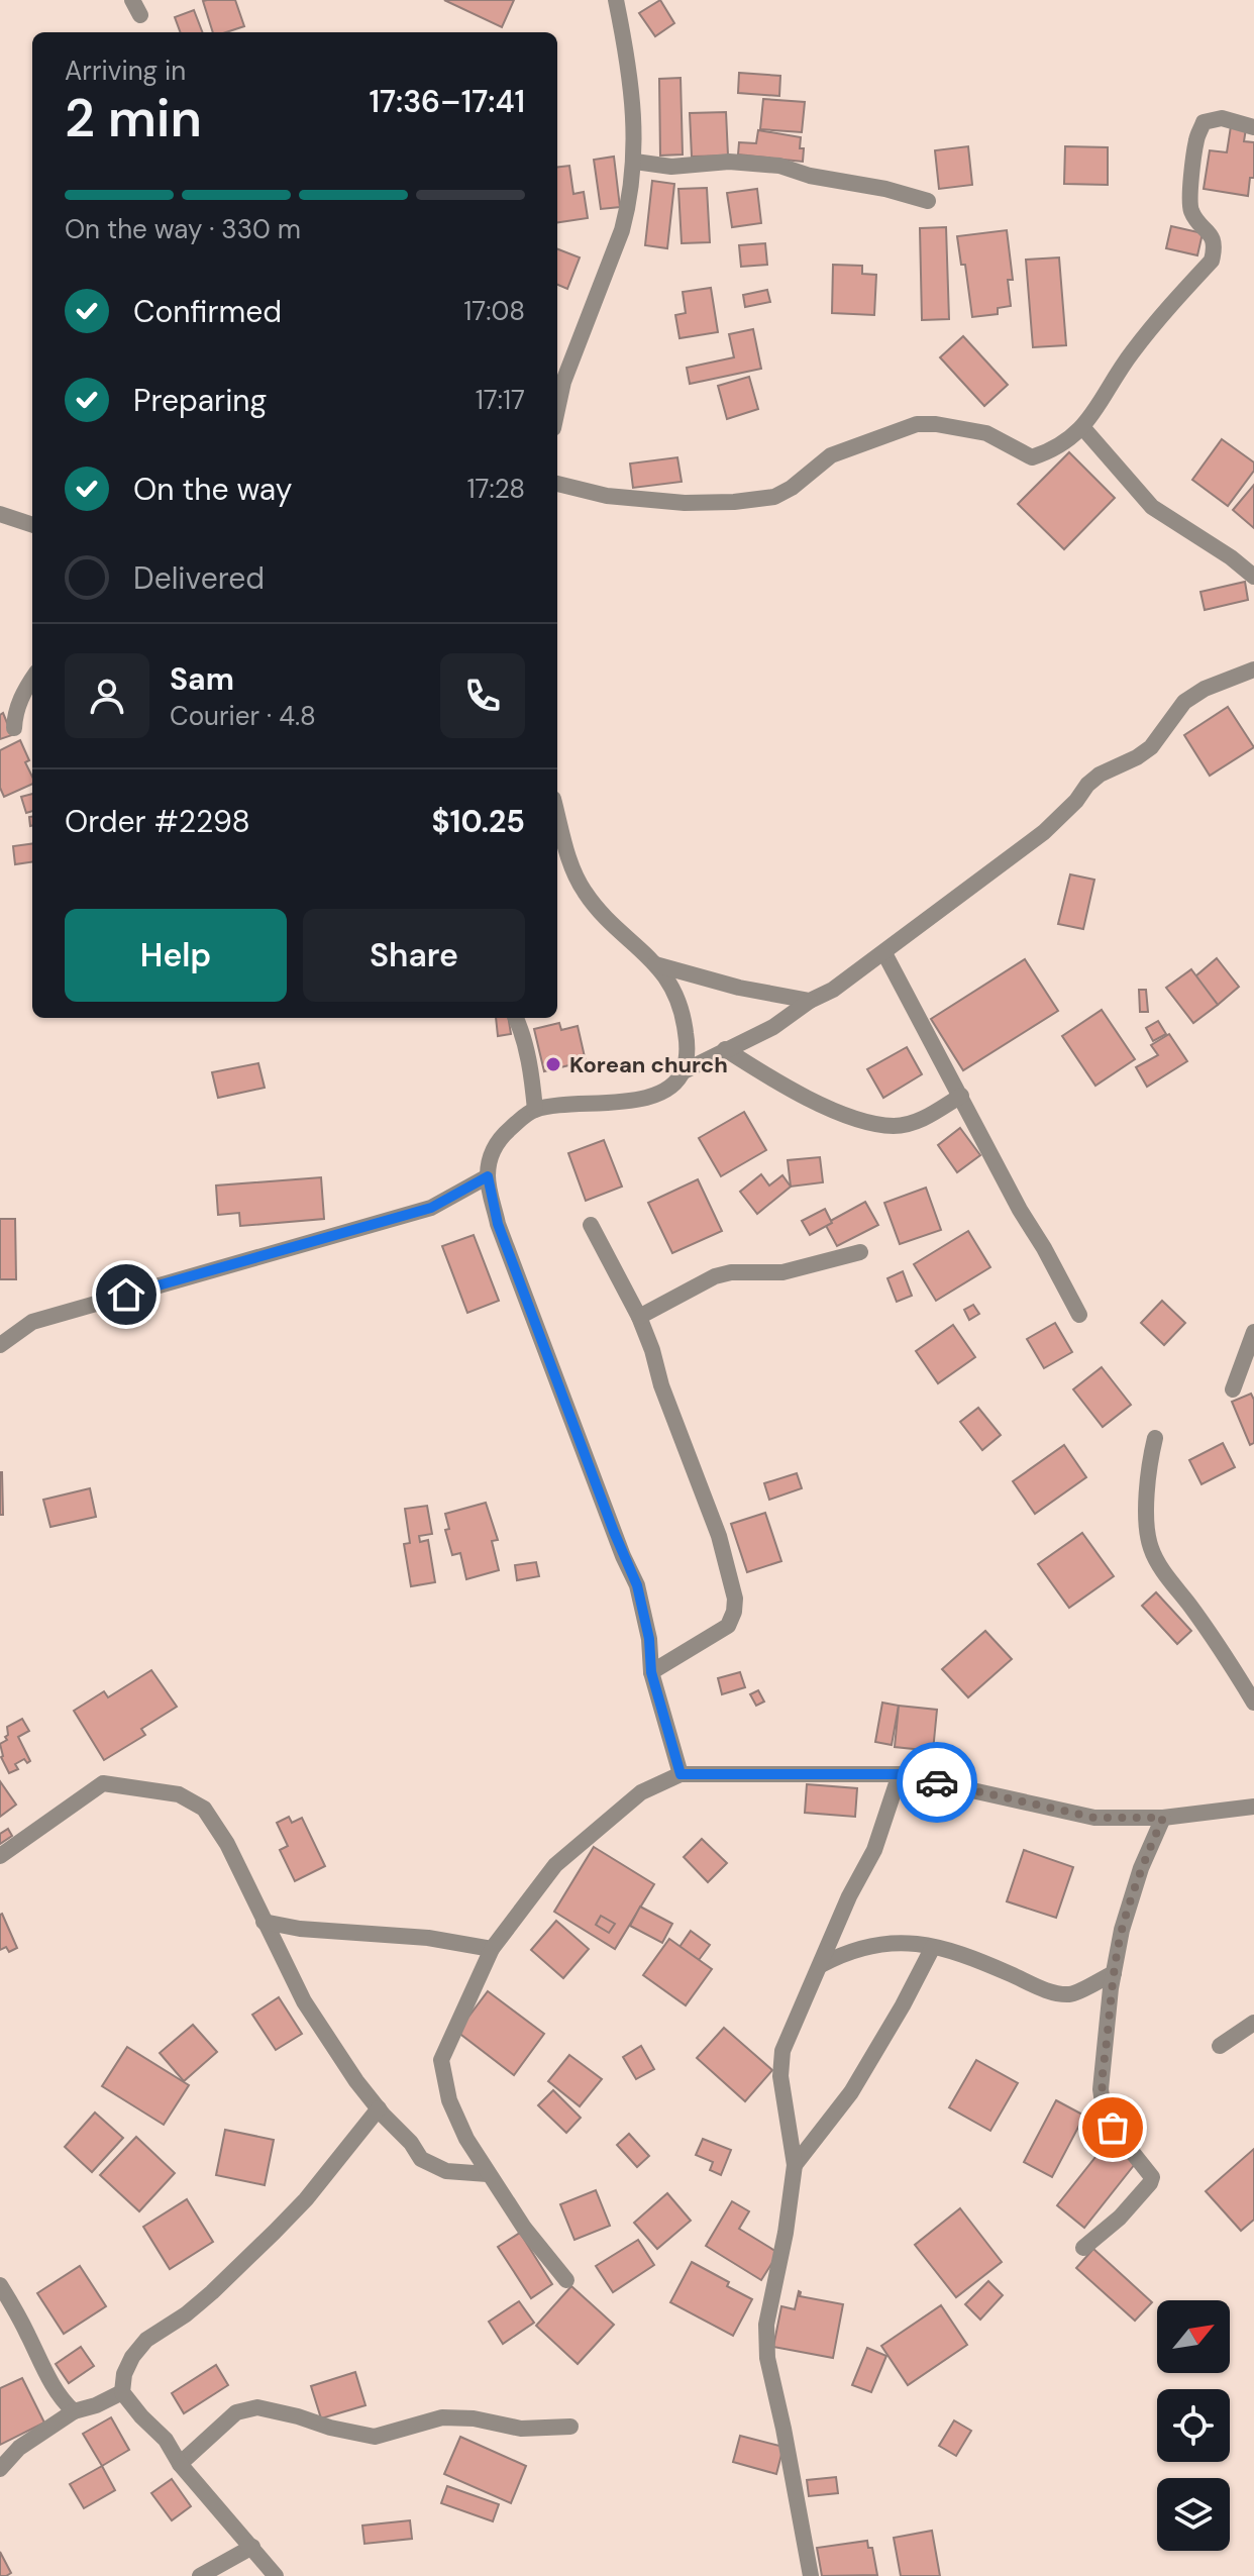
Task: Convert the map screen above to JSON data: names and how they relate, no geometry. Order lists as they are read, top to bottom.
{
  "places": ["Korean church"],
  "north": "top right",
  "page": {
    "heading": ["2 min", "Arriving in", "17:36–17:41"],
    "panel": [
      "Sam",
      "Courier · 4.8",
      "Order #2298",
      "$10.25"
    ],
    "bar": "On the way · 330 m",
    "list": [
      ["Confirmed", "17:08"],
      ["Preparing", "17:17"],
      ["On the way", "17:28"],
      "Delivered"
    ],
    "buttons": ["Help", "Share"]
  }
}
